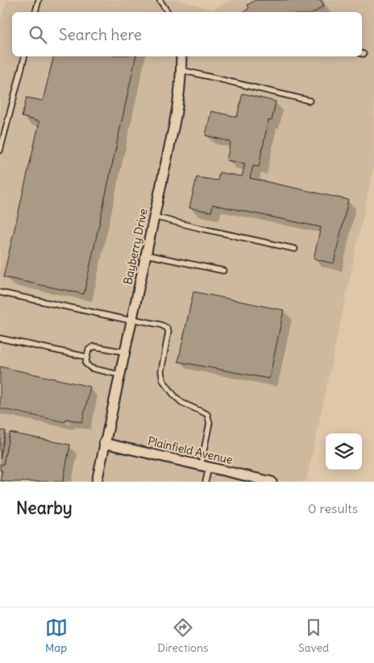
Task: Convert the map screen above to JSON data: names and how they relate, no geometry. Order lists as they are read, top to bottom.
{
  "streets": {
    "street": ["Bayberry Drive", "Plainfield Avenue"]
  },
  "crossings": [
    ["Bayberry Drive", "Plainfield Avenue"]
  ],
  "page": {
    "search": "Search here",
    "heading": ["Nearby", "0 results"],
    "nav": ["Map", "Directions", "Saved"]
  }
}
